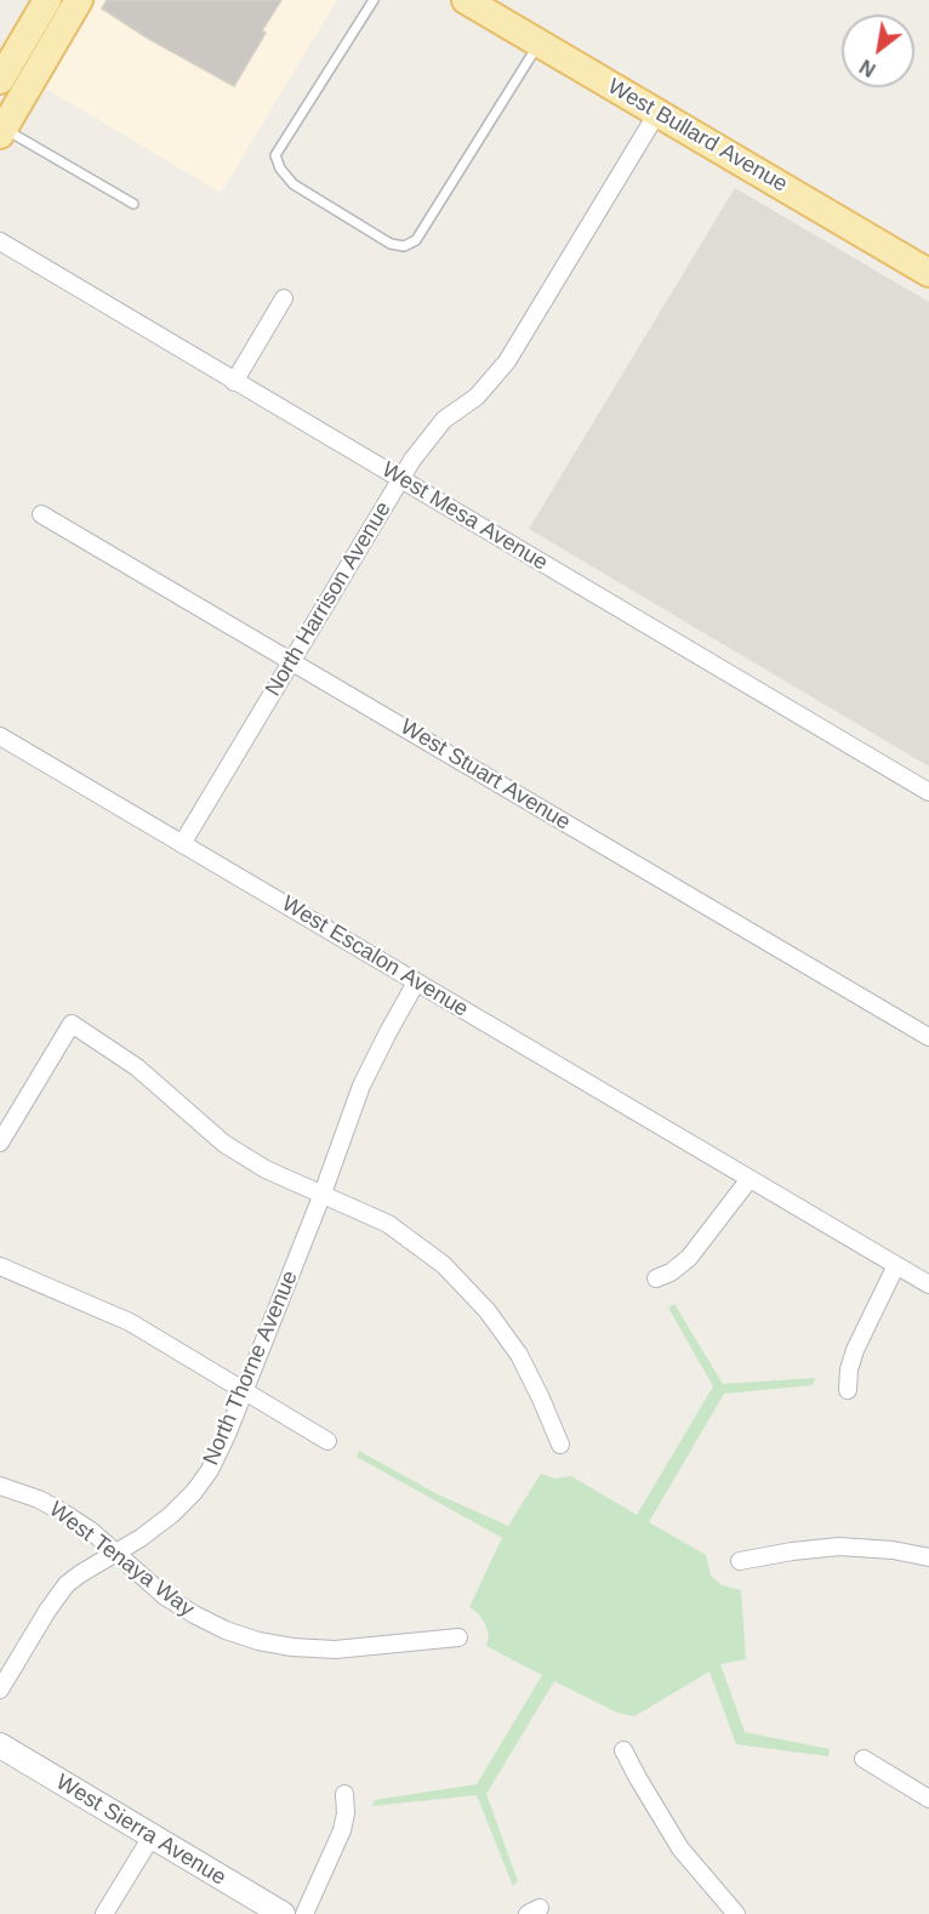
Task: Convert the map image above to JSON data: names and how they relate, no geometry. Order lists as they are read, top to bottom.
{
  "streets": {
    "main road": ["West Bullard Avenue"],
    "street": [
      "West Mesa Avenue",
      "North Harrison Avenue",
      "West Stuart Avenue",
      "West Escalon Avenue",
      "North Thorne Avenue",
      "West Tenaya Way",
      "West Sierra Avenue"
    ]
  },
  "crossings": [
    ["West Bullard Avenue", "North Harrison Avenue"],
    ["West Mesa Avenue", "North Harrison Avenue"],
    ["North Harrison Avenue", "West Stuart Avenue"],
    ["North Harrison Avenue", "West Escalon Avenue"],
    ["West Escalon Avenue", "North Thorne Avenue"],
    ["North Thorne Avenue", "West Tenaya Way"]
  ],
  "north": "bottom left"
}
